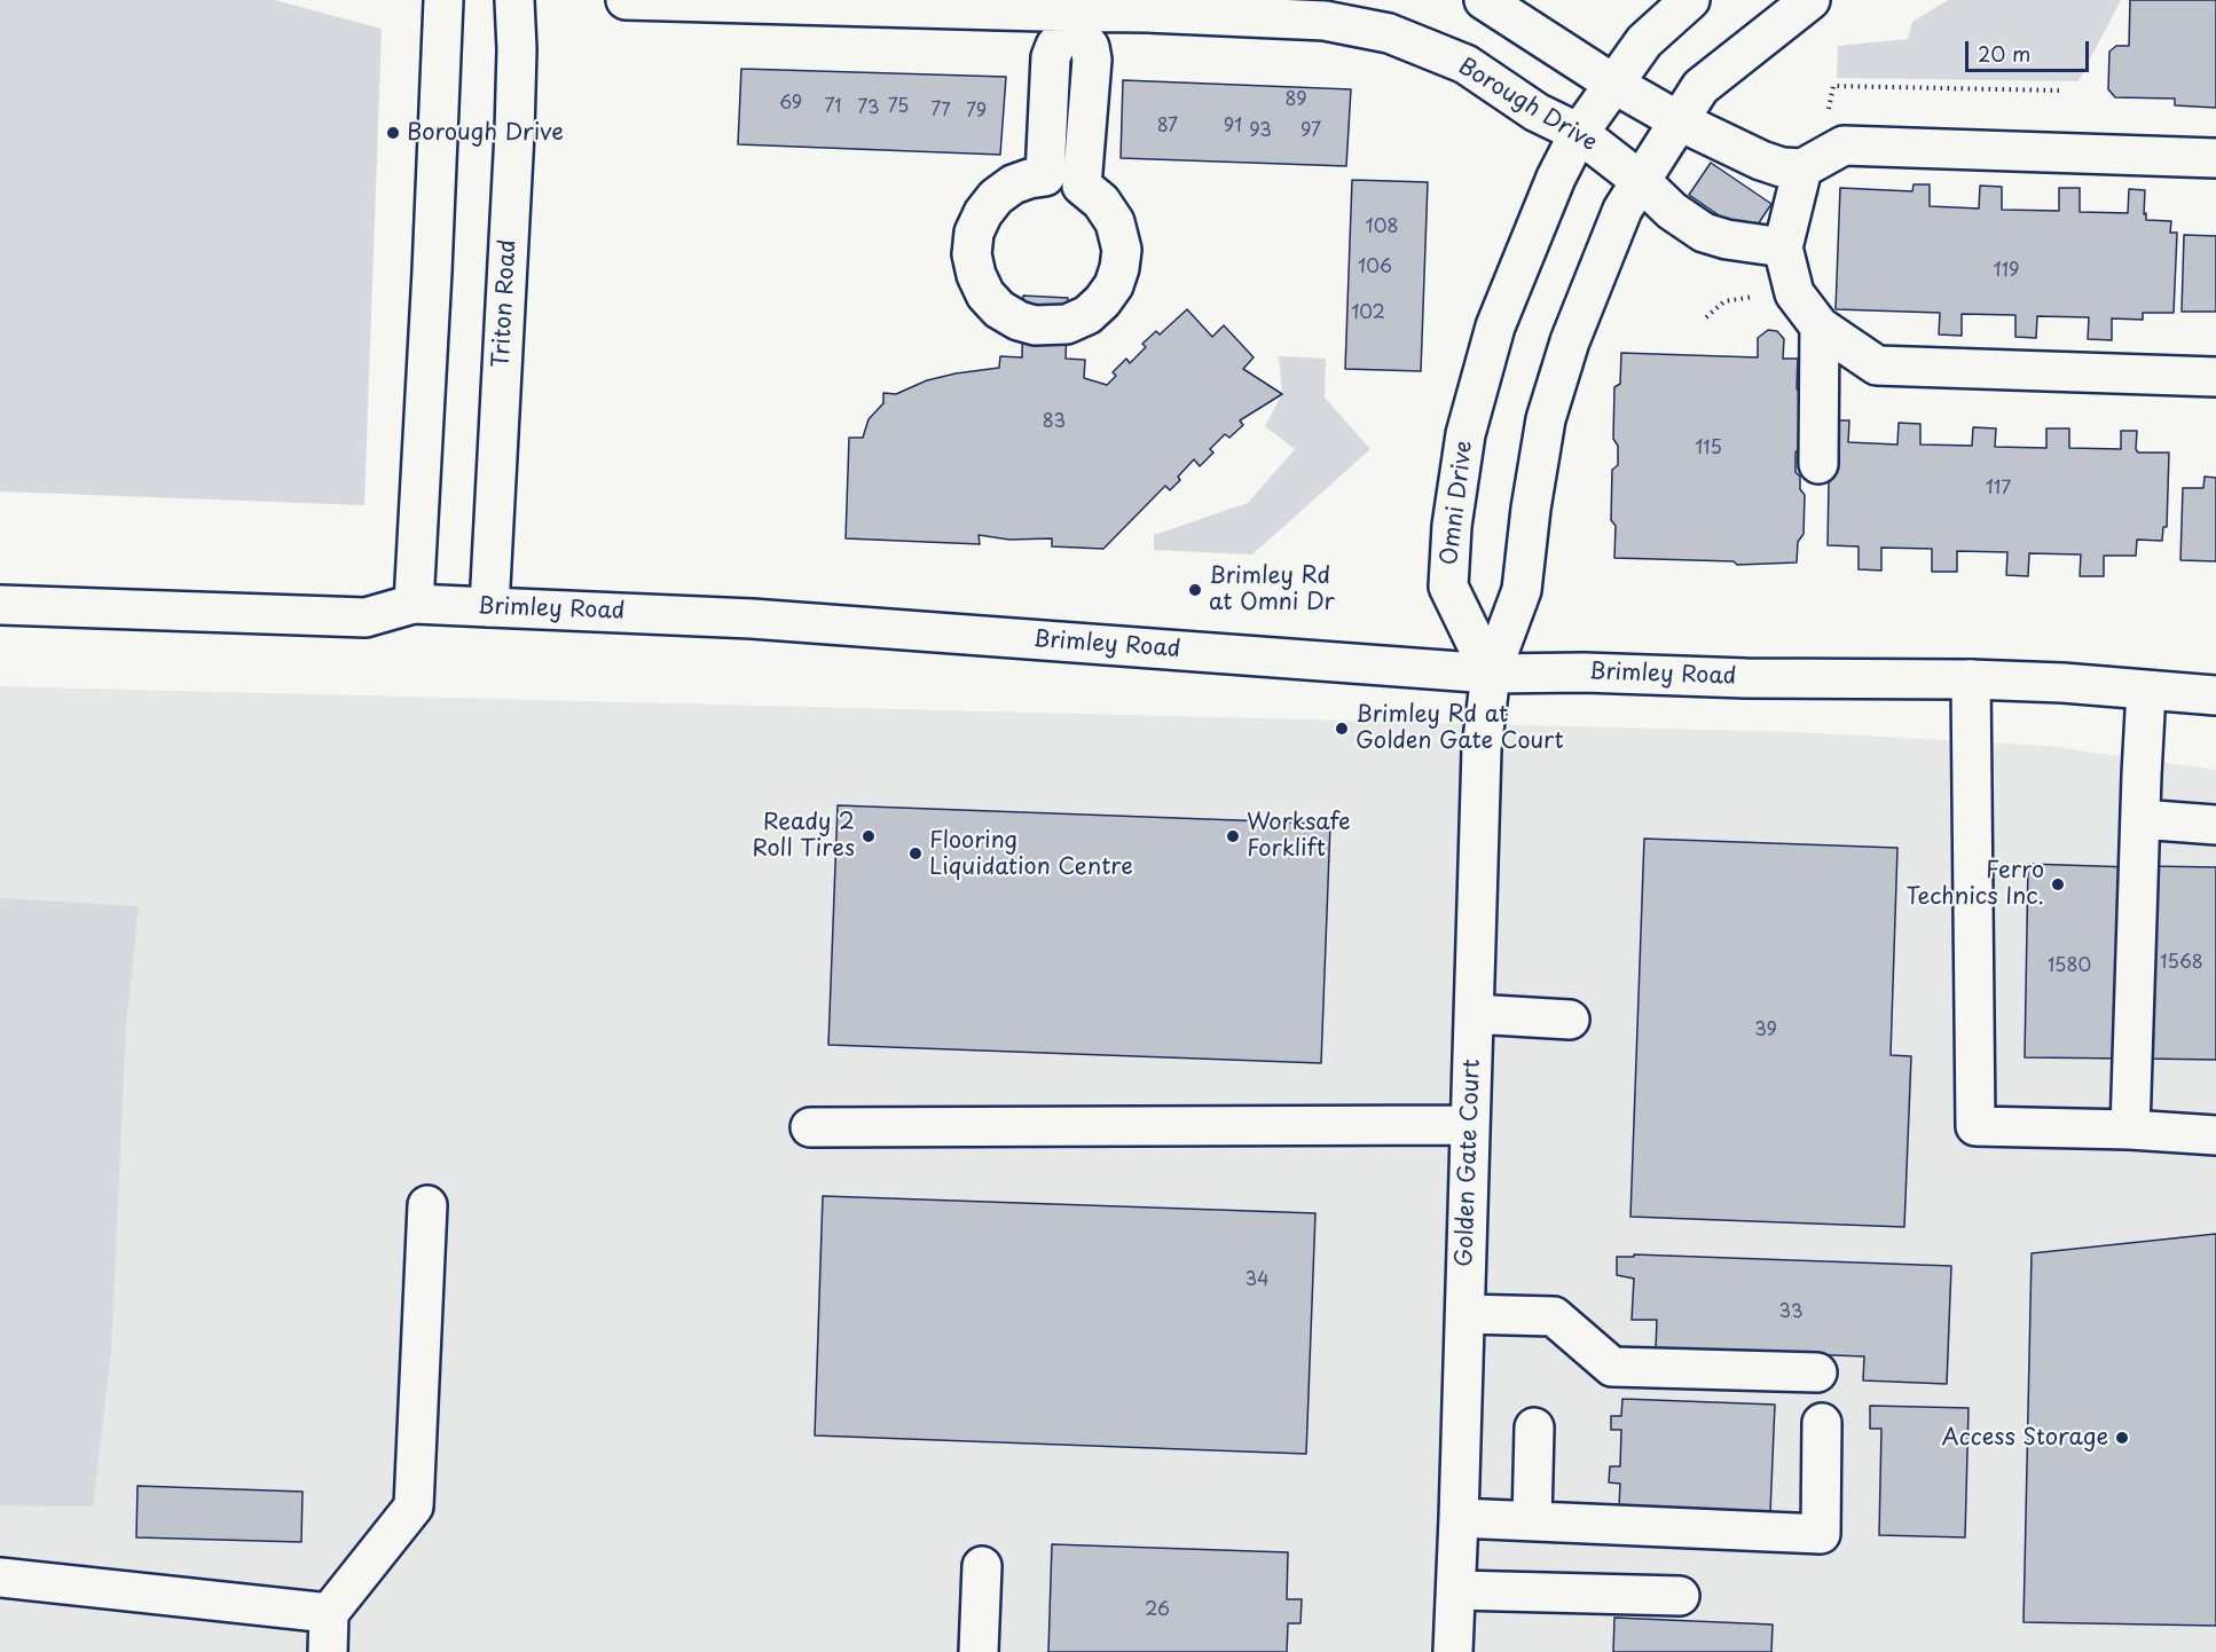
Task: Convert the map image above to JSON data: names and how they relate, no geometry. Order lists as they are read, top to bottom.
{
  "streets": {
    "street": [
      "Borough Drive",
      "Triton Road",
      "Omni Drive",
      "Brimley Road",
      "Golden Gate Court"
    ]
  },
  "crossings": [
    ["Borough Drive", "Omni Drive"],
    ["Triton Road", "Brimley Road"],
    ["Omni Drive", "Brimley Road"],
    ["Omni Drive", "Golden Gate Court"],
    ["Brimley Road", "Golden Gate Court"]
  ],
  "places": [
    "Borough Drive",
    "Brimley Rd at Omni Dr",
    "Brimley Rd at Golden Gate Court",
    "Ready 2 Roll Tires",
    "Worksafe Forklift",
    "Flooring Liquidation Centre",
    "Ferro Technics Inc.",
    "Access Storage"
  ],
  "house_numbers": [
    "89",
    "69",
    "71",
    "75",
    "73",
    "77",
    "79",
    "87",
    "91",
    "93",
    "97",
    "108",
    "106",
    "119",
    "102",
    "83",
    "115",
    "117",
    "1568",
    "1580",
    "39",
    "34",
    "33",
    "26"
  ],
  "scale_bar": "20 m"
}
